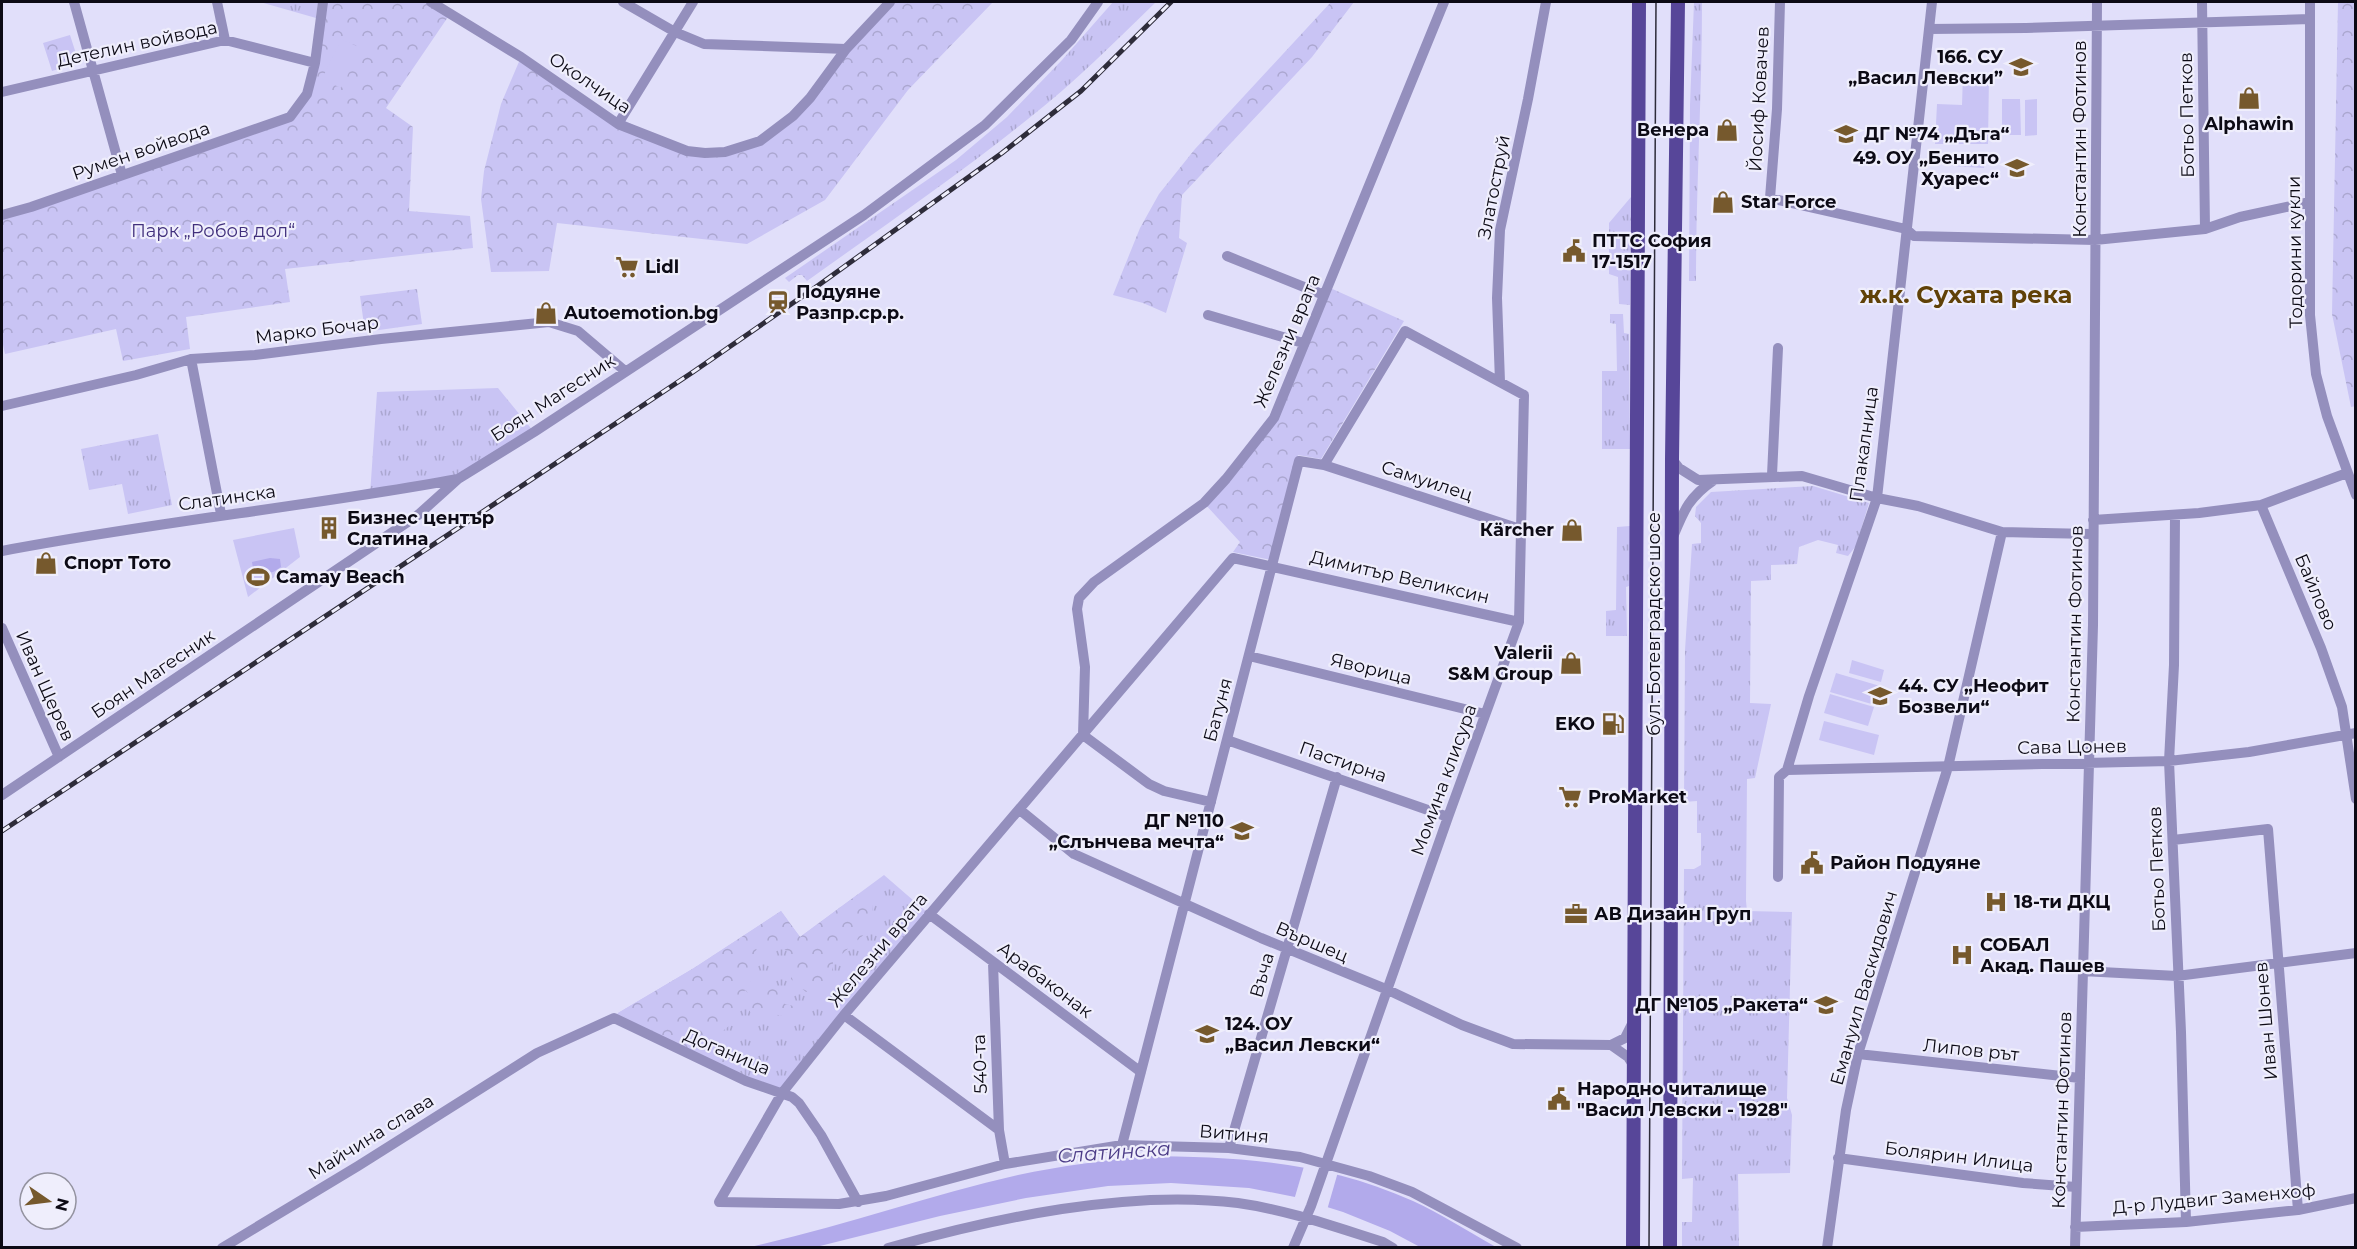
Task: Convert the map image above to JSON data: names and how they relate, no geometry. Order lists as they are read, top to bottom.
{
  "streets": {
    "main road": ["бул. Ботевградско шосе"],
    "street": [
      "Детелин войвода",
      "Околчица",
      "Йосиф Ковачев",
      "Ботьо Петков",
      "Константин Фотинов",
      "Румен войвода",
      "Златоструй",
      "Тодорини кукли",
      "Марко Бочар",
      "Железни врата",
      "Боян Магесник",
      "Плакалница",
      "Самуилец",
      "Слатинска",
      "Димитър Великсин",
      "Байлово",
      "Яворица",
      "Иван Щерев",
      "Батуня",
      "Сава Цонев",
      "Пастирна",
      "Момина клисура",
      "Вършец",
      "Въча",
      "Арабаконак",
      "Емануил Васкидович",
      "Иван Шонев",
      "Липов рът",
      "Доганица",
      "540-та",
      "Витиня",
      "Майчина слава",
      "Болярин Илица",
      "Д-р Лудвиг Заменхоф"
    ]
  },
  "crossings": [
    ["Детелин войвода", "Румен войвода"],
    ["Йосиф Ковачев", "Плакалница"],
    ["Ботьо Петков", "Сава Цонев"],
    ["Ботьо Петков", "Иван Шонев"],
    ["Ботьо Петков", "Д-р Лудвиг Заменхоф"],
    ["Константин Фотинов", "Сава Цонев"],
    ["Константин Фотинов", "Липов рът"],
    ["Константин Фотинов", "Болярин Илица"],
    ["Константин Фотинов", "Д-р Лудвиг Заменхоф"],
    ["Златоструй", "Момина клисура"],
    ["Марко Бочар", "Боян Магесник"],
    ["Железни врата", "Димитър Великсин"],
    ["Железни врата", "Батуня"],
    ["Железни врата", "Вършец"],
    ["Железни врата", "Арабаконак"],
    ["Железни врата", "Доганица"],
    ["Железни врата", "Витиня"],
    ["Боян Магесник", "Слатинска"],
    ["Боян Магесник", "Иван Щерев"],
    ["Плакалница", "Сава Цонев"],
    ["Самуилец", "Батуня"],
    ["Самуилец", "Момина клисура"],
    ["Димитър Великсин", "Батуня"],
    ["Димитър Великсин", "Момина клисура"],
    ["Байлово", "Сава Цонев"],
    ["Яворица", "Батуня"],
    ["Яворица", "Момина клисура"],
    ["Батуня", "Пастирна"],
    ["Батуня", "Вършец"],
    ["Батуня", "Арабаконак"],
    ["Батуня", "Витиня"],
    ["Сава Цонев", "Емануил Васкидович"],
    ["Пастирна", "Момина клисура"],
    ["Пастирна", "Въча"],
    ["Момина клисура", "Вършец"],
    ["Момина клисура", "Витиня"],
    ["Вършец", "Въча"],
    ["Въча", "Витиня"],
    ["Арабаконак", "540-та"],
    ["Емануил Васкидович", "Липов рът"],
    ["Емануил Васкидович", "Болярин Илица"],
    ["Иван Шонев", "Д-р Лудвиг Заменхоф"],
    ["Доганица", "Витиня"],
    ["Доганица", "Майчина слава"],
    ["540-та", "Витиня"]
  ],
  "districts": ["ж.к. Сухата река"],
  "water": ["Слатинска"],
  "parks": ["Парк „Робов дол“"],
  "places": {
    "school or university": [
      "166. СУ „Васил Левски”",
      "ДГ №74 „Дъга“",
      "49. ОУ „Бенито Хуарес“",
      "44. СУ „Неофит Бозвели“",
      "ДГ №110 „Слънчева мечта“",
      "ДГ №105 „Ракета“",
      "124. ОУ „Васил Левски“"
    ],
    "shop": [
      "Alphawin",
      "Венера",
      "Star Force",
      "Autoemotion.bg",
      "Кärcher",
      "Спорт Тото",
      "Valerii S&M Group"
    ],
    "public building": ["ПТТС София 17-1517", "Район Подуяне", "Народно читалище \"Васил Левски - 1928\""],
    "supermarket": ["Lidl", "ProMarket"],
    "station": ["Подуяне Разпр.ср.р."],
    "building": ["Бизнес център Слатина"],
    "sports": ["Camay Beach"],
    "fuel station": ["EKO"],
    "hospital": ["18-ти ДКЦ", "СОБАЛ Акад. Пашев"],
    "office": ["АВ Дизайн Груп"]
  },
  "north": "right"
}
